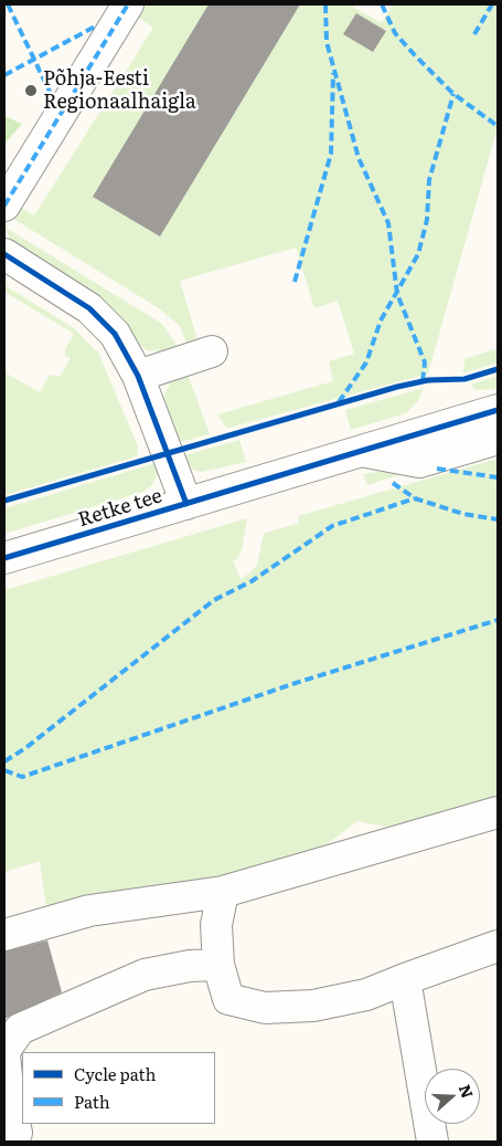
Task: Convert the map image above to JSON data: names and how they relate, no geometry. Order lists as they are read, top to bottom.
{
  "streets": {
    "street": ["Retke tee"]
  },
  "places": ["Põhja-Eesti Regionaalhaigla"],
  "legend": ["Cycle path", "Path"],
  "north": "right"
}
